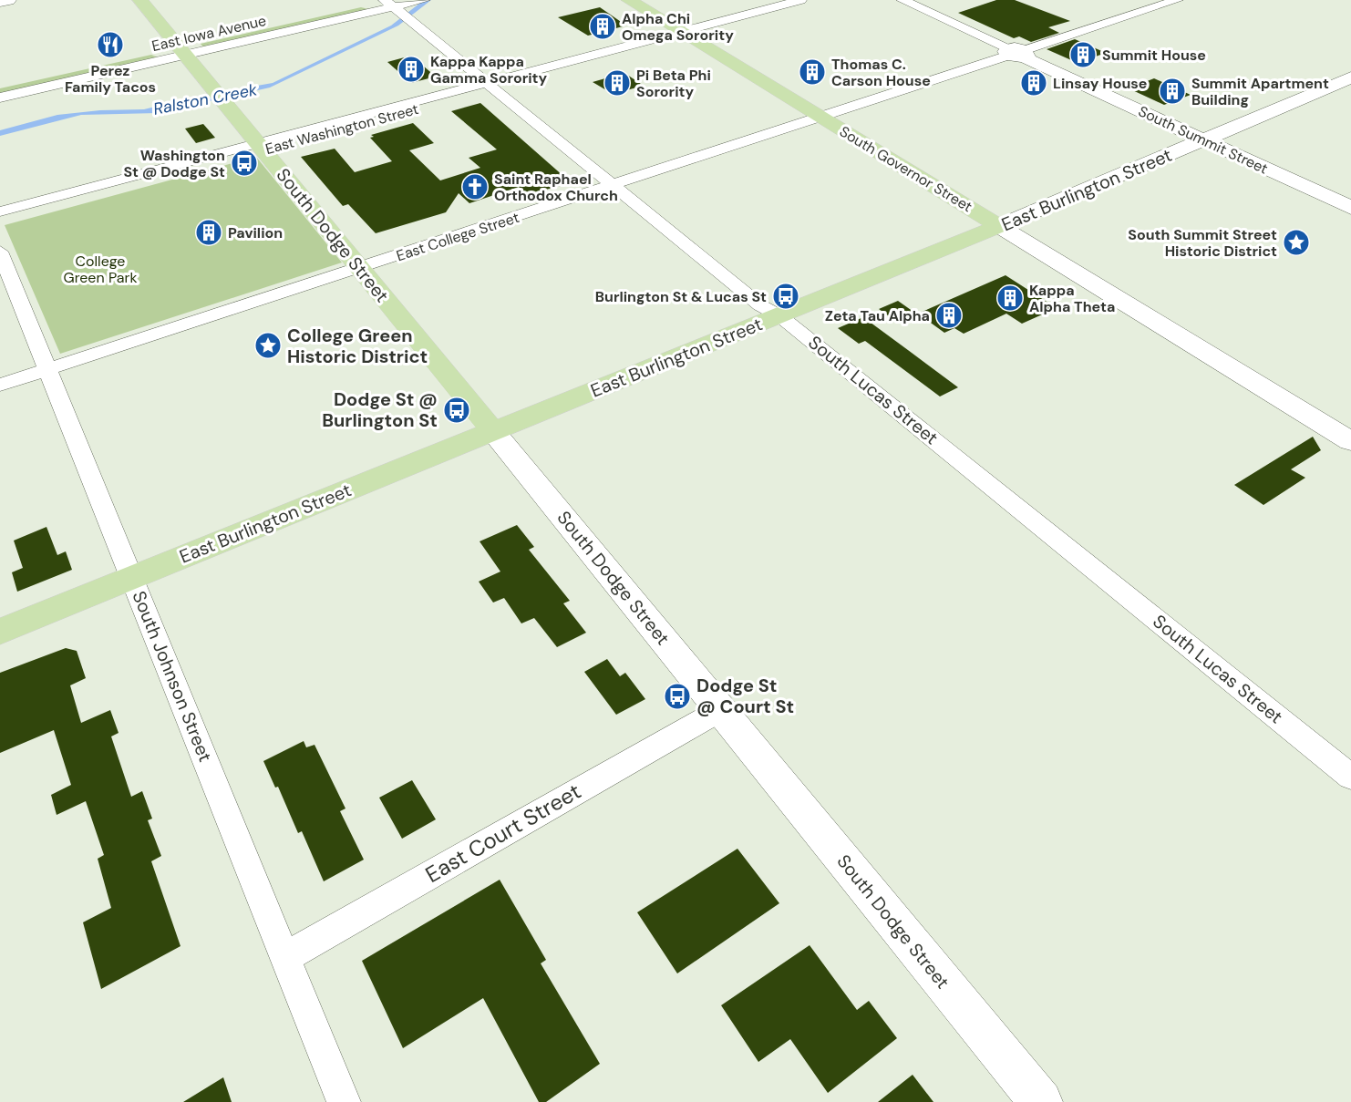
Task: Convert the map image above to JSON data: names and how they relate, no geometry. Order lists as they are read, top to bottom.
{
  "streets": {
    "main road": [
      "South Summit Street",
      "South Governor Street",
      "East Burlington Street",
      "South Dodge Street"
    ],
    "street": [
      "East Iowa Avenue",
      "East Washington Street",
      "East College Street",
      "South Lucas Street",
      "South Johnson Street",
      "East Court Street"
    ]
  },
  "crossings": [
    ["East Iowa Avenue", "South Dodge Street"],
    ["East Iowa Avenue", "South Lucas Street"],
    ["East Washington Street", "South Governor Street"],
    ["East Washington Street", "South Dodge Street"],
    ["East Washington Street", "South Lucas Street"],
    ["South Summit Street", "East Burlington Street"],
    ["South Summit Street", "East College Street"],
    ["South Governor Street", "East Burlington Street"],
    ["South Governor Street", "East College Street"],
    ["East Burlington Street", "South Dodge Street"],
    ["East Burlington Street", "South Lucas Street"],
    ["East Burlington Street", "South Johnson Street"],
    ["South Dodge Street", "East College Street"],
    ["South Dodge Street", "East Court Street"],
    ["East College Street", "South Lucas Street"],
    ["East College Street", "South Johnson Street"],
    ["South Johnson Street", "East Court Street"]
  ],
  "water": ["Ralston Creek"],
  "parks": ["College Green Park"],
  "places": {
    "building": [
      "Alpha Chi Omega Sorority",
      "Summit House",
      "Kappa Kappa Gamma Sorority",
      "Thomas C. Carson House",
      "Pi Beta Phi Sorority",
      "Linsay House",
      "Summit Apartment Building",
      "Pavilion",
      "Kappa Alpha Theta",
      "Zeta Tau Alpha"
    ],
    "restaurant": ["Perez Family Tacos"],
    "bus stop": [
      "Washington St @ Dodge St",
      "Burlington St & Lucas St",
      "Dodge St @ Burlington St",
      "Dodge St @ Court St"
    ],
    "church": ["Saint Raphael Orthodox Church"],
    "place": ["South Summit Street Historic District", "College Green Historic District"]
  }
}
